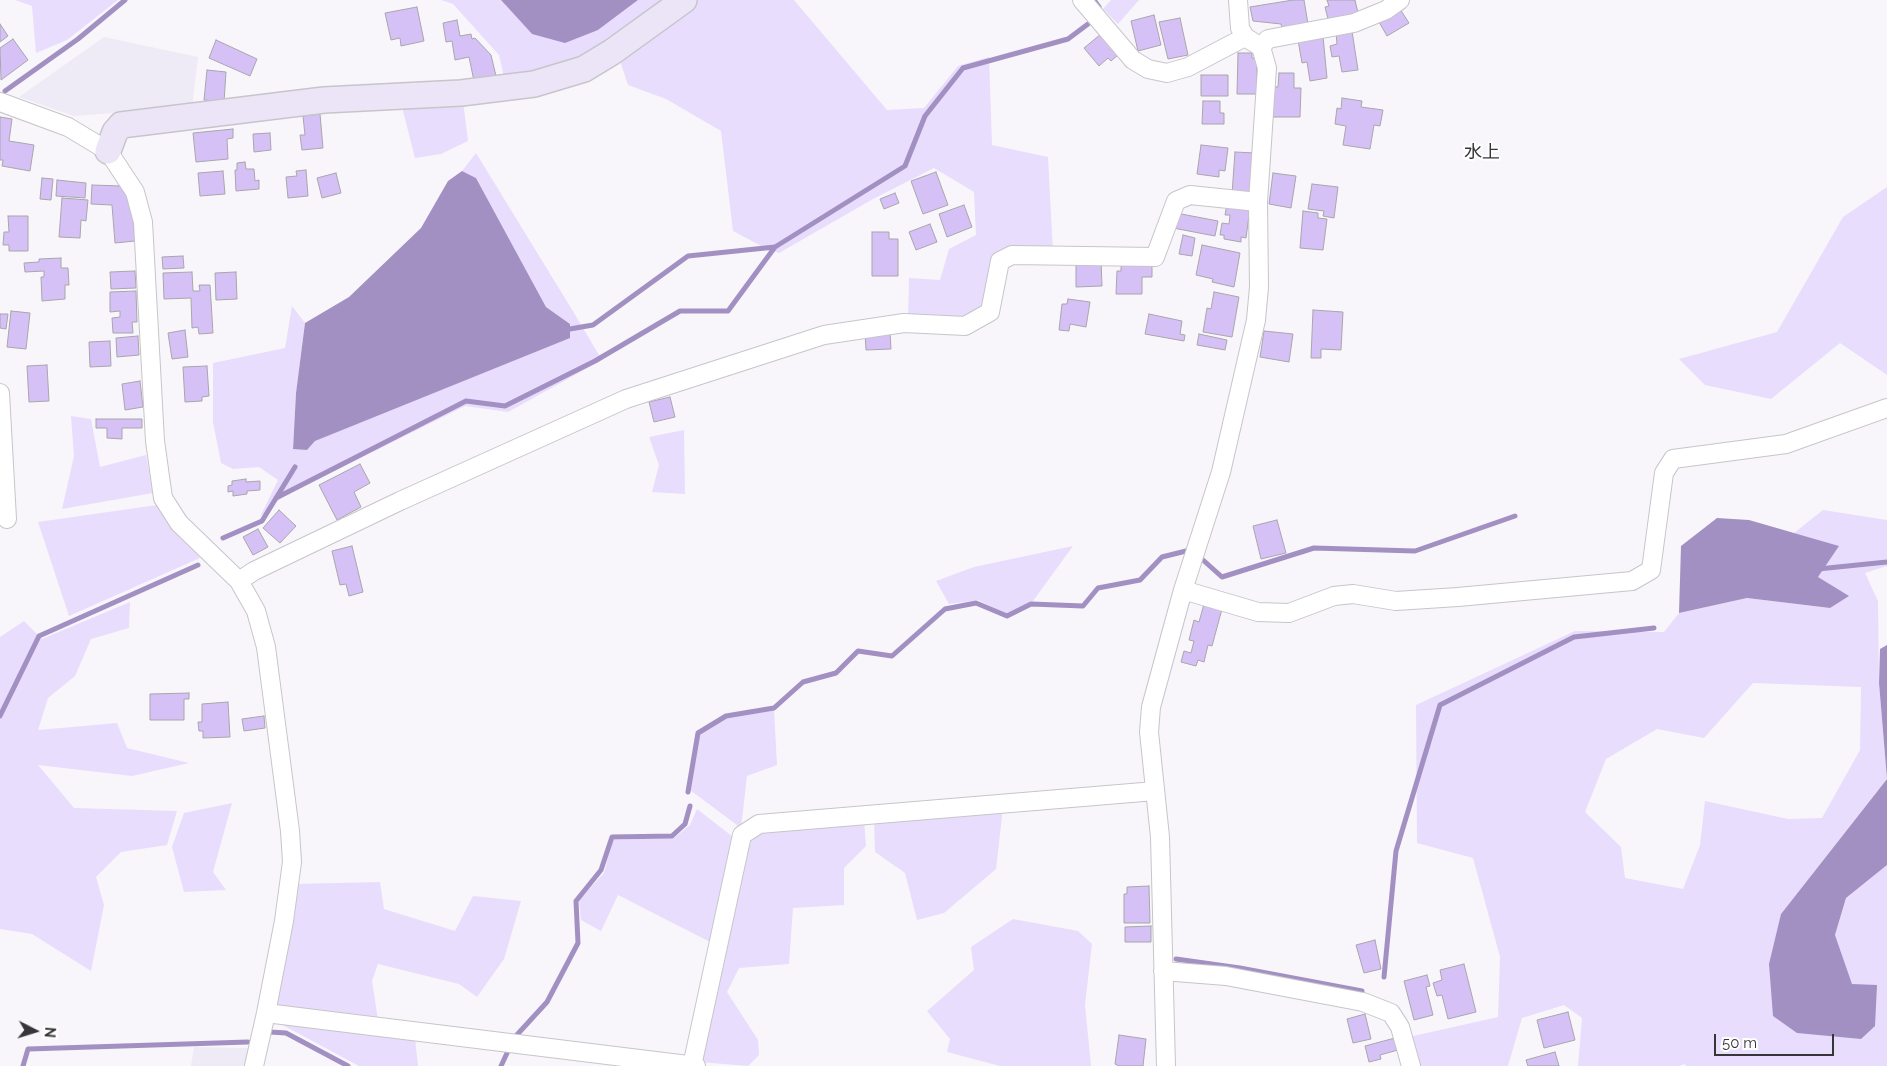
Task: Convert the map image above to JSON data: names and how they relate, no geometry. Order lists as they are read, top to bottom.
{
  "districts": ["水上"],
  "scale_bar": "50 m",
  "north": "right"
}
